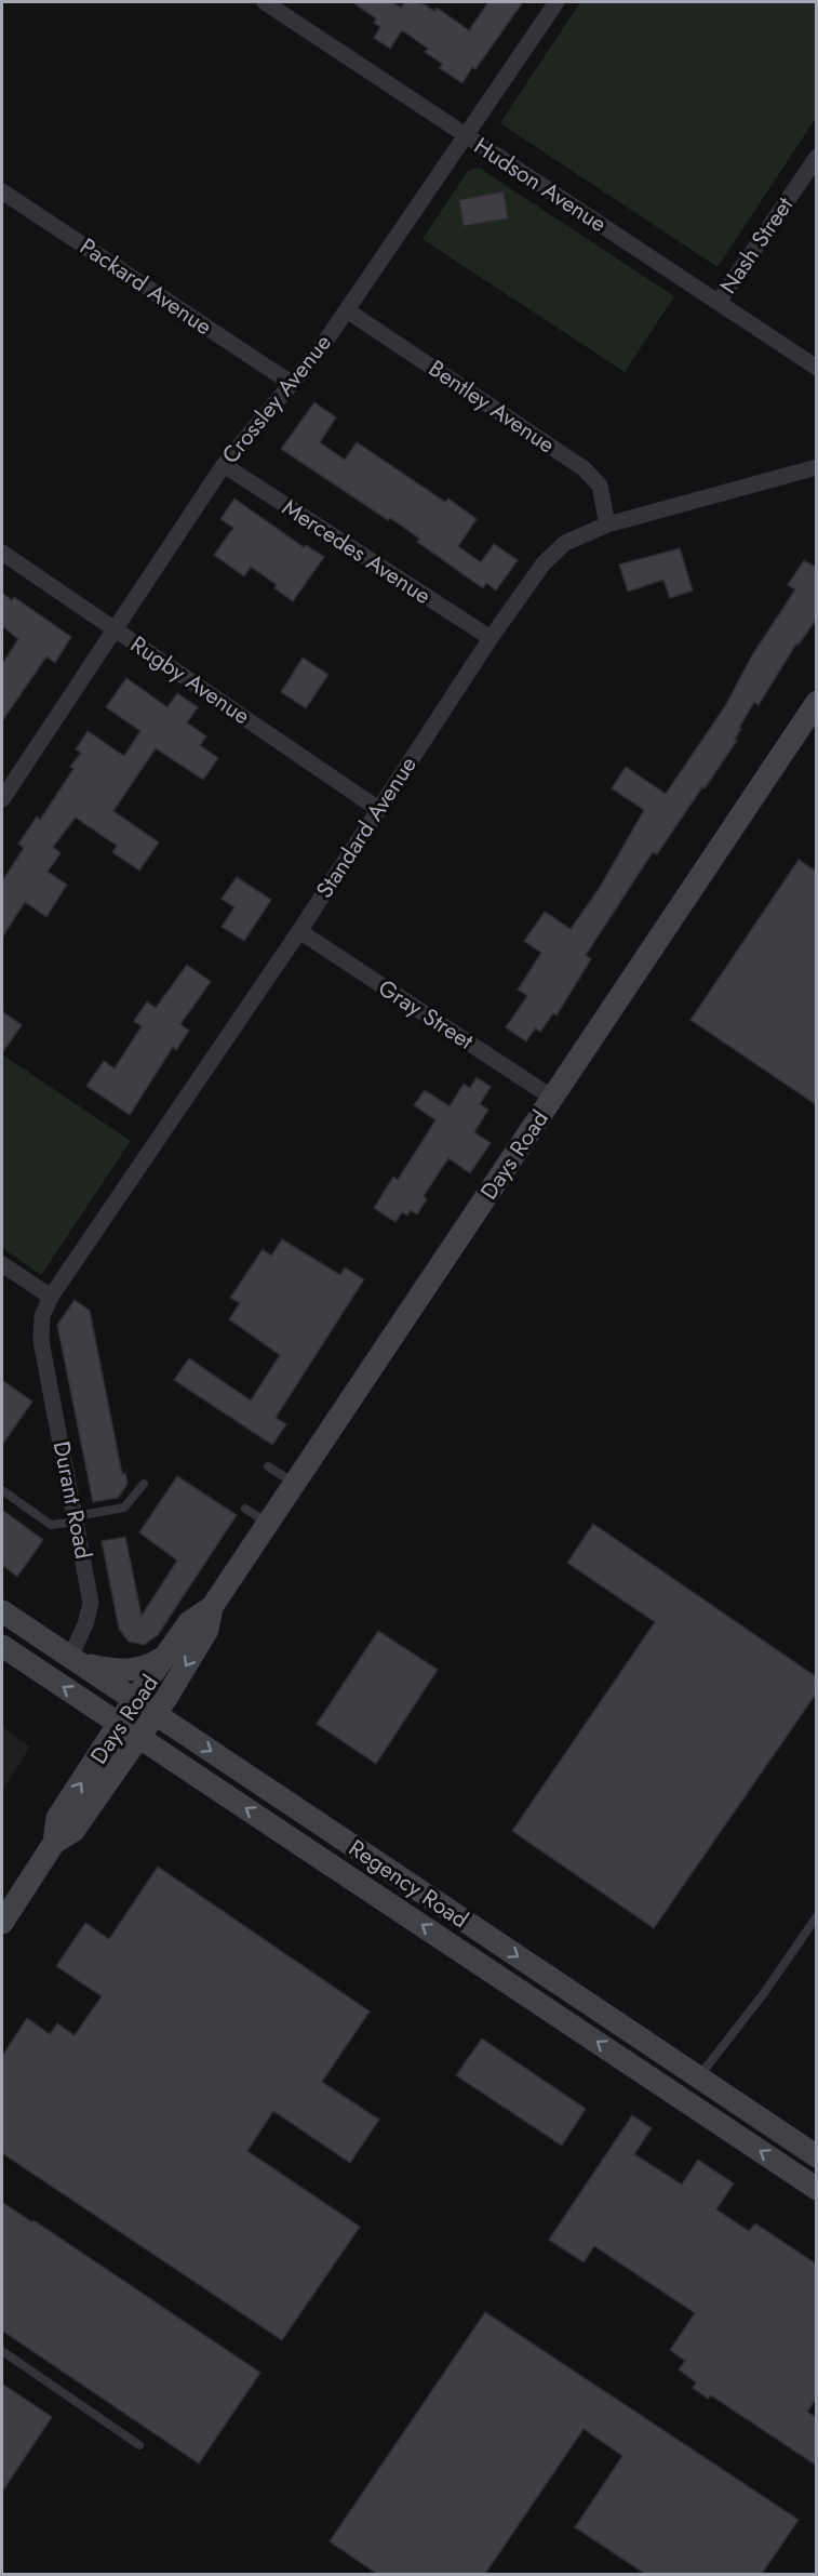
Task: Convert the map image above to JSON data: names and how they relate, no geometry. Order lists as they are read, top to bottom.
{
  "streets": {
    "main road": ["Days Road", "Regency Road"],
    "street": [
      "Hudson Avenue",
      "Nash Street",
      "Packard Avenue",
      "Crossley Avenue",
      "Bentley Avenue",
      "Mercedes Avenue",
      "Rugby Avenue",
      "Standard Avenue",
      "Gray Street",
      "Durant Road"
    ]
  },
  "crossings": [
    ["Hudson Avenue", "Nash Street"],
    ["Hudson Avenue", "Crossley Avenue"],
    ["Packard Avenue", "Crossley Avenue"],
    ["Crossley Avenue", "Bentley Avenue"],
    ["Crossley Avenue", "Mercedes Avenue"],
    ["Crossley Avenue", "Rugby Avenue"],
    ["Bentley Avenue", "Standard Avenue"],
    ["Mercedes Avenue", "Standard Avenue"],
    ["Rugby Avenue", "Standard Avenue"],
    ["Standard Avenue", "Gray Street"],
    ["Standard Avenue", "Durant Road"],
    ["Gray Street", "Days Road"],
    ["Days Road", "Regency Road"],
    ["Durant Road", "Regency Road"]
  ]
}
